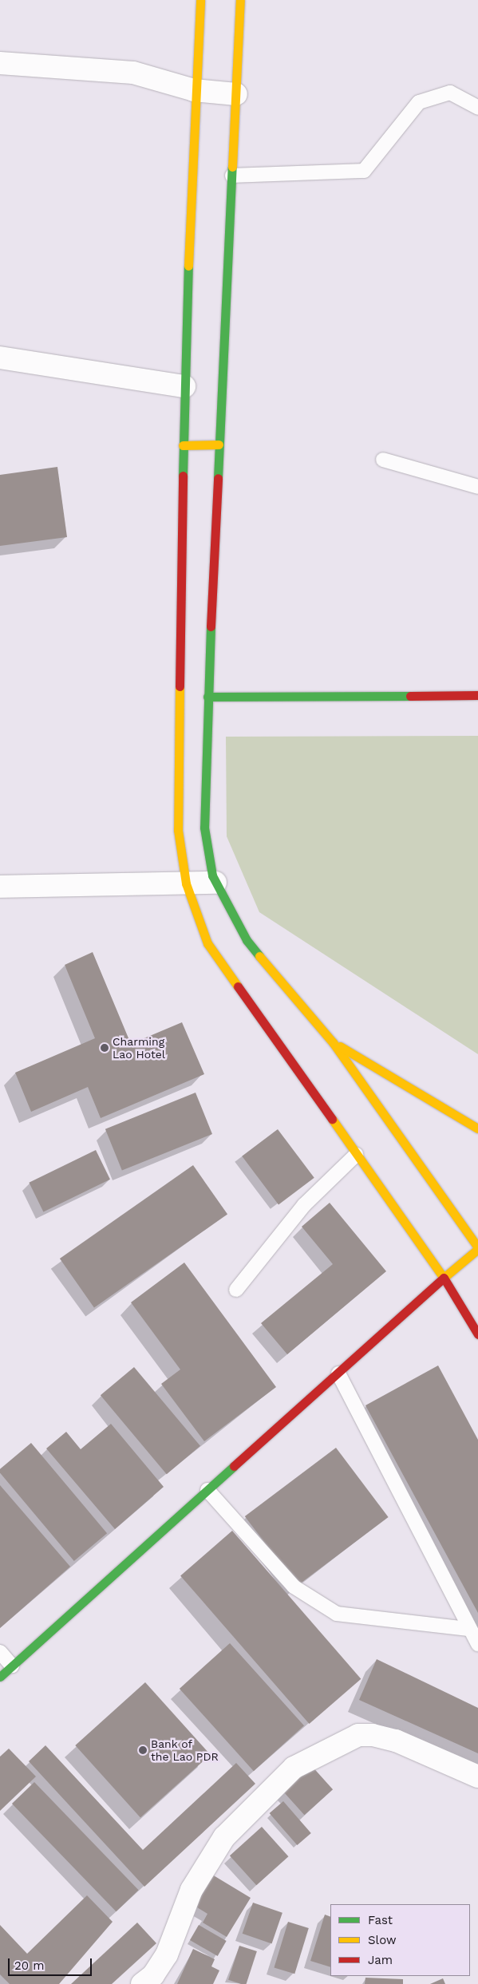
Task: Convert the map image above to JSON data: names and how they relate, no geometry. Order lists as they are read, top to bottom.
{
  "places": ["Charming Lao Hotel", "Bank of the Lao PDR"],
  "legend": ["Fast", "Slow", "Jam"],
  "scale_bar": "20 m"
}
